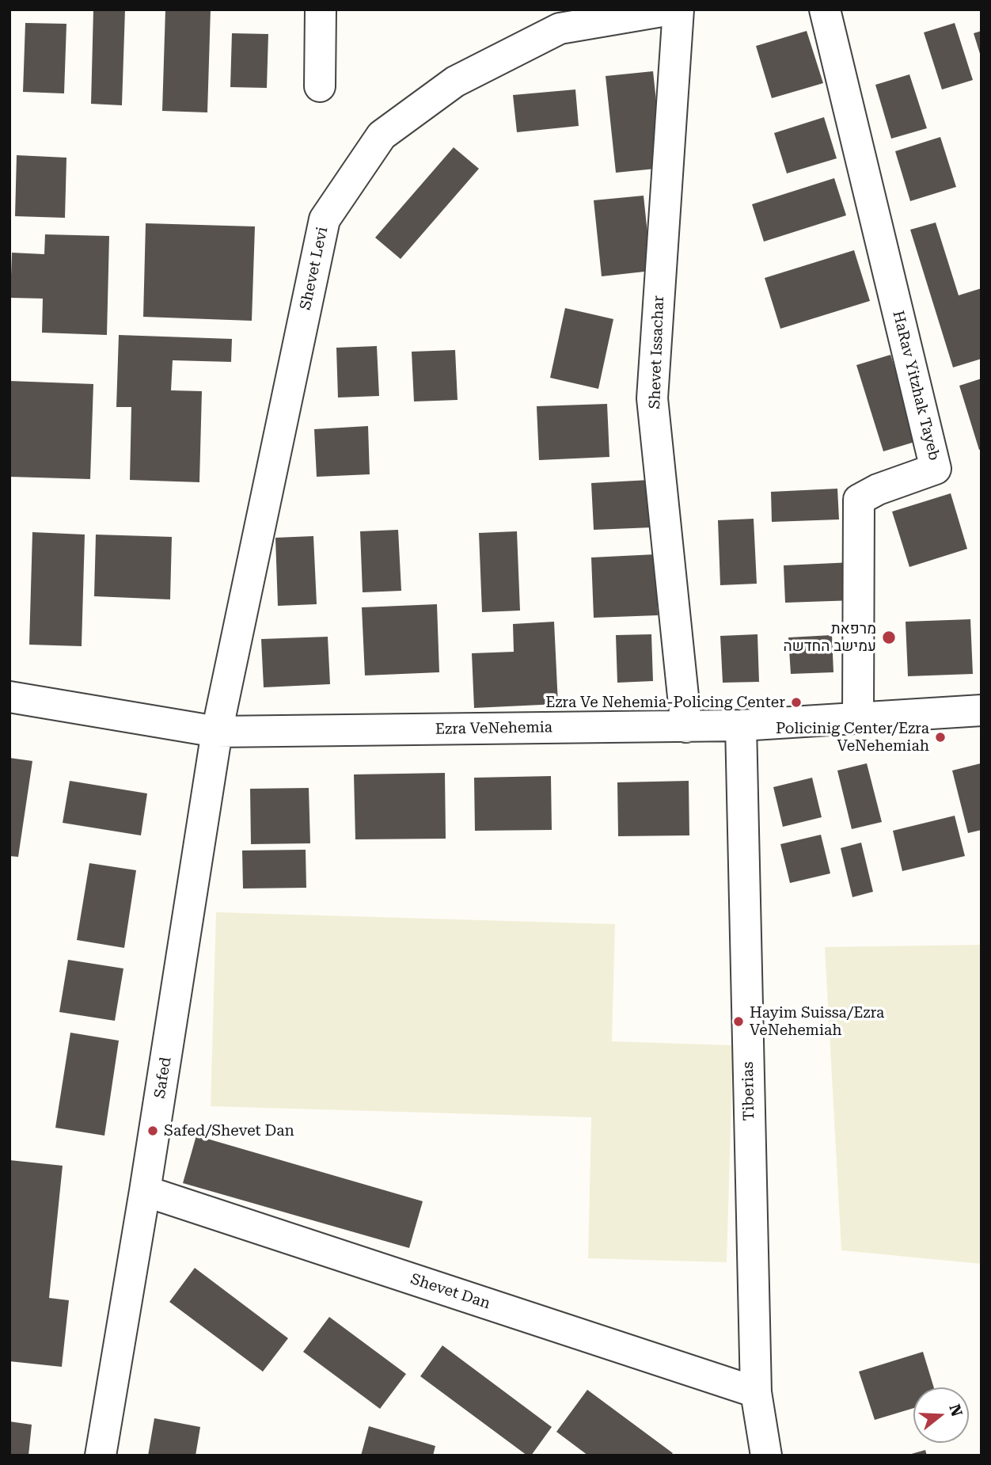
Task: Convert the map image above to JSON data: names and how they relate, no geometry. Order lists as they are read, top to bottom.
{
  "streets": {
    "street": [
      "Shevet Levi",
      "Shevet Issachar",
      "HaRav Yitzhak Tayeb",
      "Ezra VeNehemia",
      "Safed",
      "Tiberias",
      "Shevet Dan"
    ]
  },
  "crossings": [
    ["Shevet Levi", "Ezra VeNehemia"],
    ["Shevet Levi", "Safed"],
    ["Shevet Issachar", "Ezra VeNehemia"],
    ["HaRav Yitzhak Tayeb", "Ezra VeNehemia"],
    ["Ezra VeNehemia", "Safed"],
    ["Ezra VeNehemia", "Tiberias"],
    ["Safed", "Shevet Dan"],
    ["Tiberias", "Shevet Dan"]
  ],
  "places": [
    "מרפאת עמישב החדשה",
    "Ezra Ve Nehemia-Policing Center",
    "Policinig Center/Ezra VeNehemiah",
    "Hayim Suissa/Ezra VeNehemiah",
    "Safed/Shevet Dan"
  ],
  "north": "right"
}
